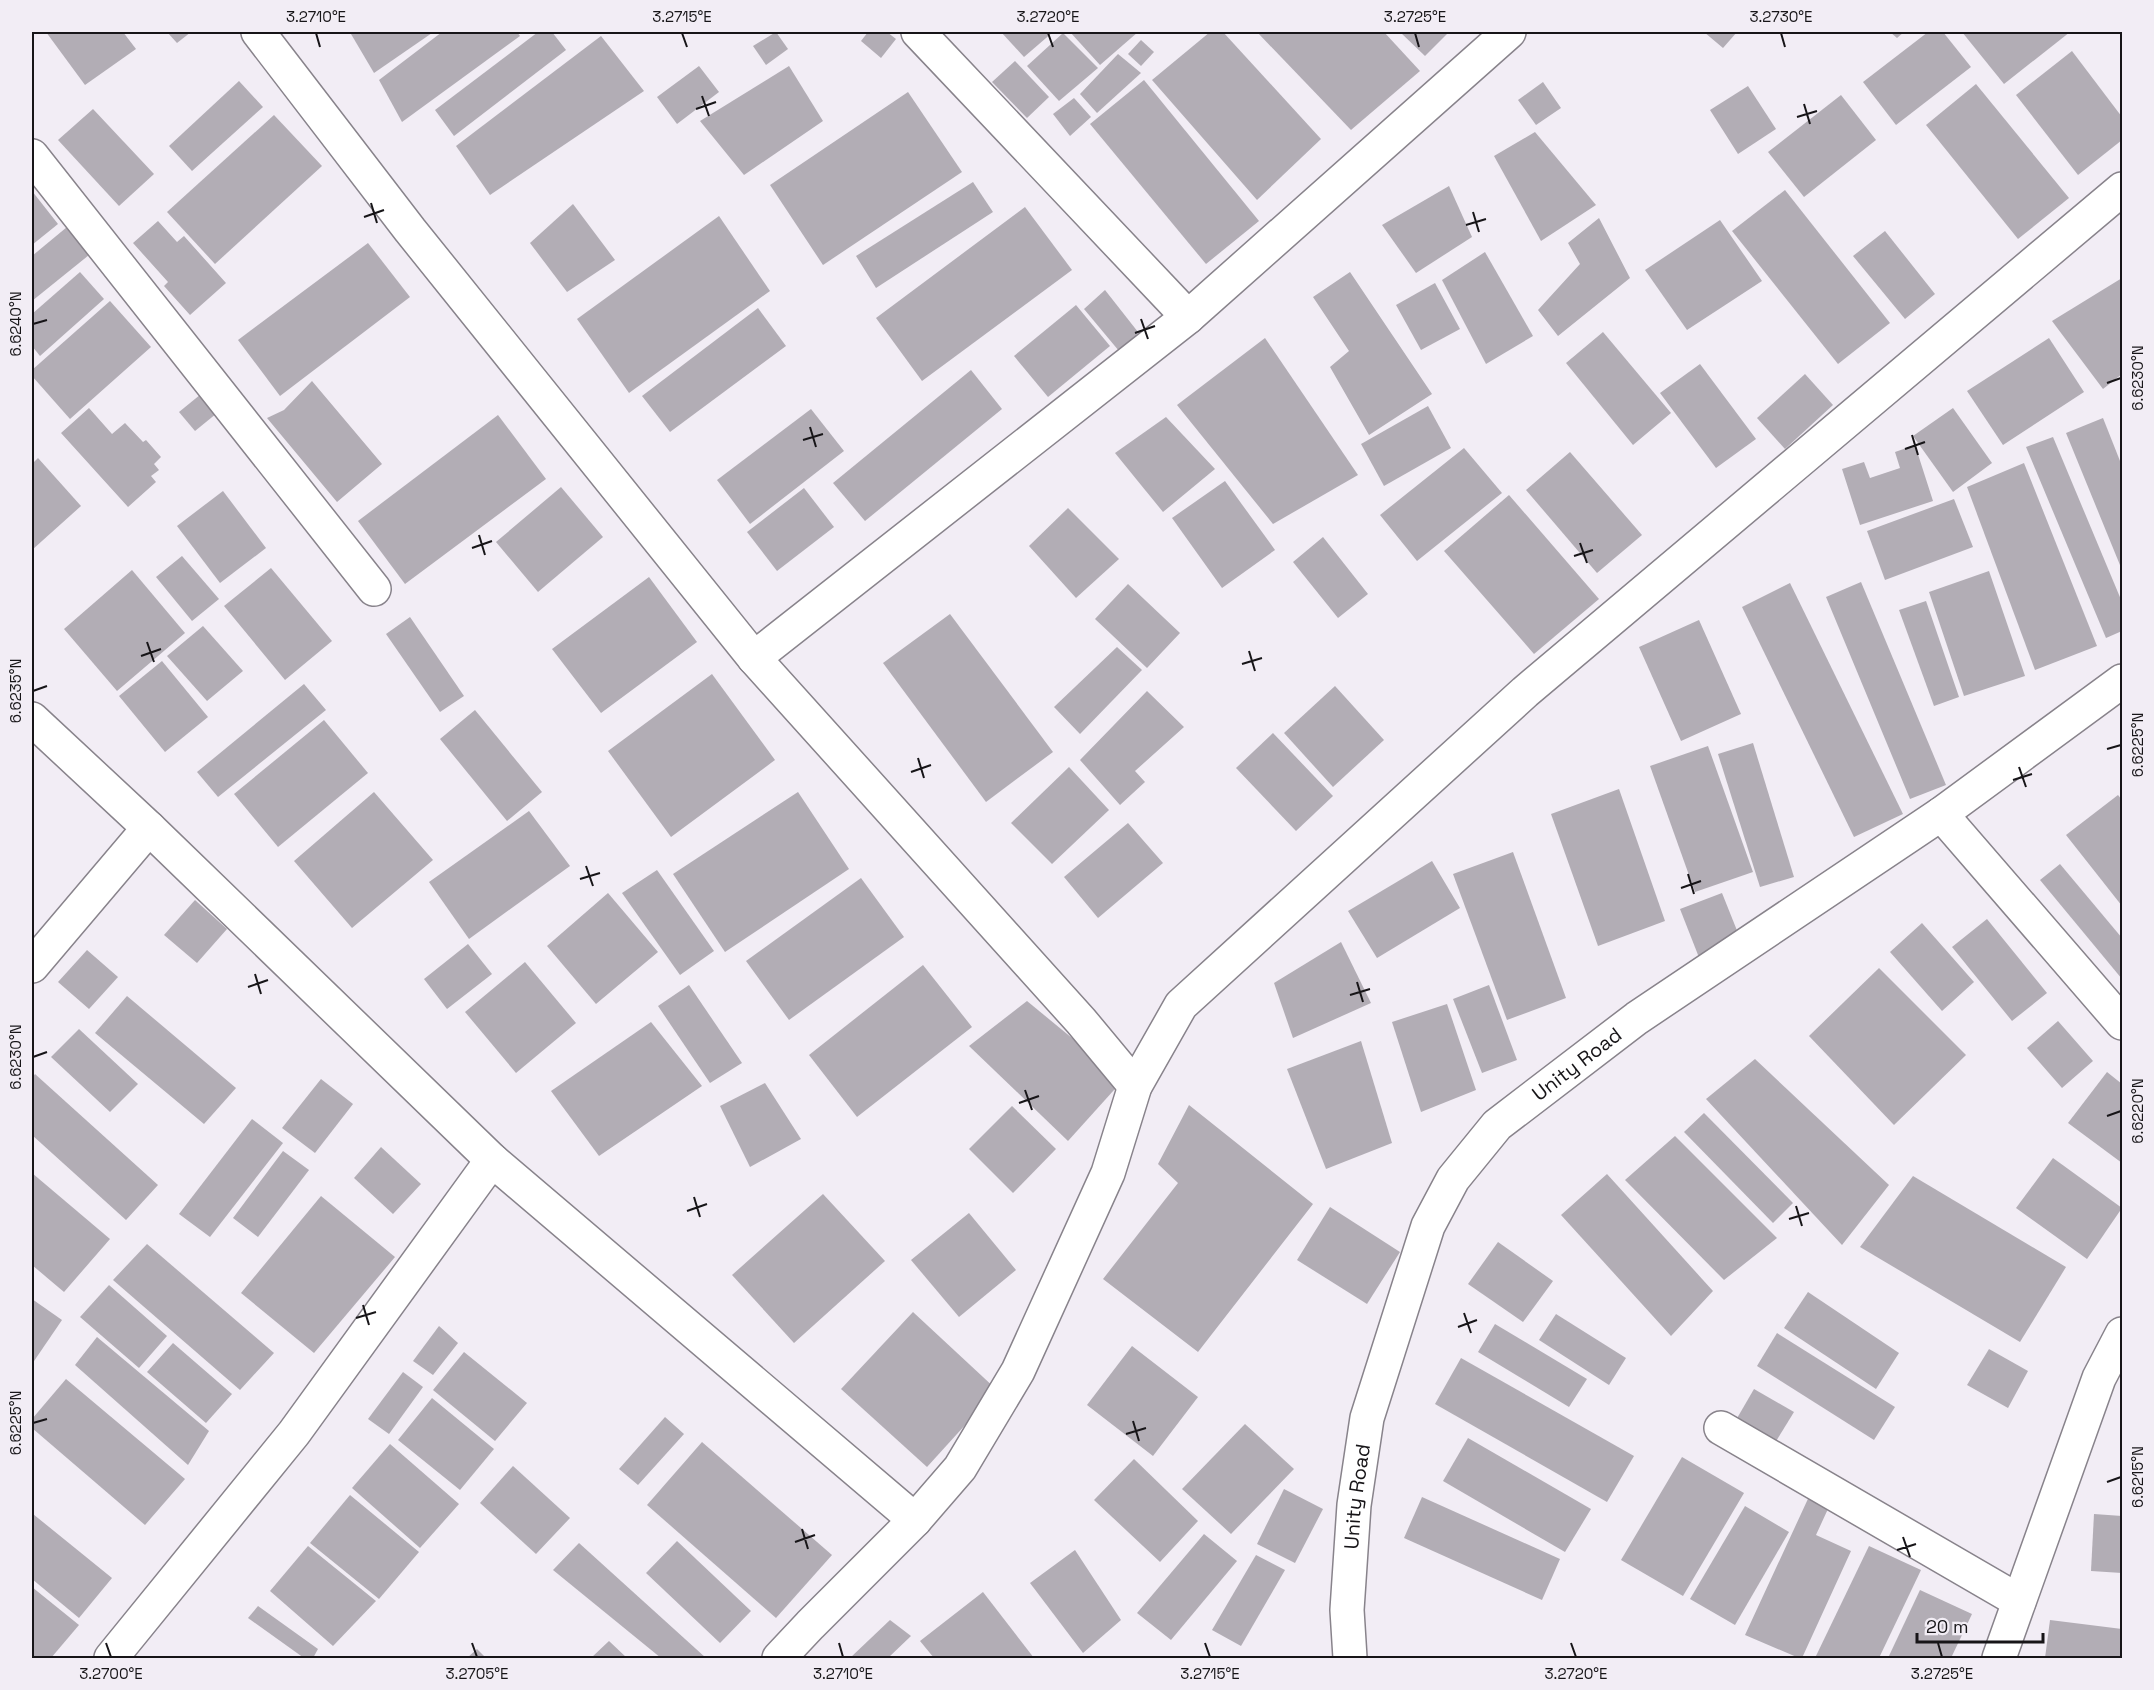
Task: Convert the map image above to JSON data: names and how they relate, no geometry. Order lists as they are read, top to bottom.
{
  "streets": {
    "street": ["Unity Road"]
  },
  "scale_bar": "20 m",
  "coordinates": [
    "3.2710°E",
    "3.2715°E",
    "3.2720°E",
    "3.2725°E",
    "3.2730°E",
    "6.6240°N",
    "6.6230°N",
    "6.6235°N",
    "6.6225°N",
    "6.6220°N",
    "6.6215°N",
    "3.2700°E",
    "3.2705°E"
  ]
}
